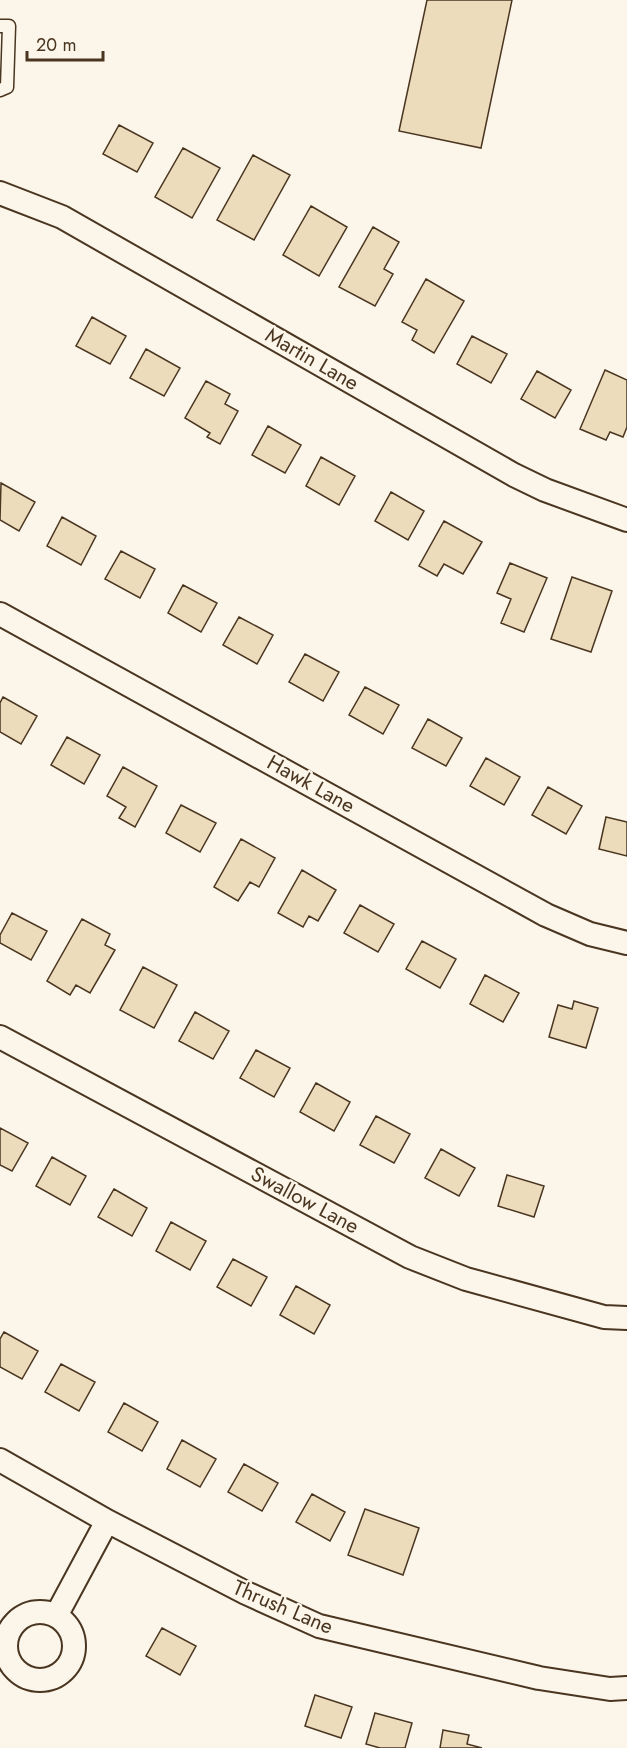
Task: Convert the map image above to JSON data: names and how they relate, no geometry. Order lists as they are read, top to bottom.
{
  "streets": {
    "street": [
      "Martin Lane",
      "Hawk Lane",
      "Swallow Lane",
      "Thrush Lane"
    ]
  },
  "scale_bar": "20 m"
}
